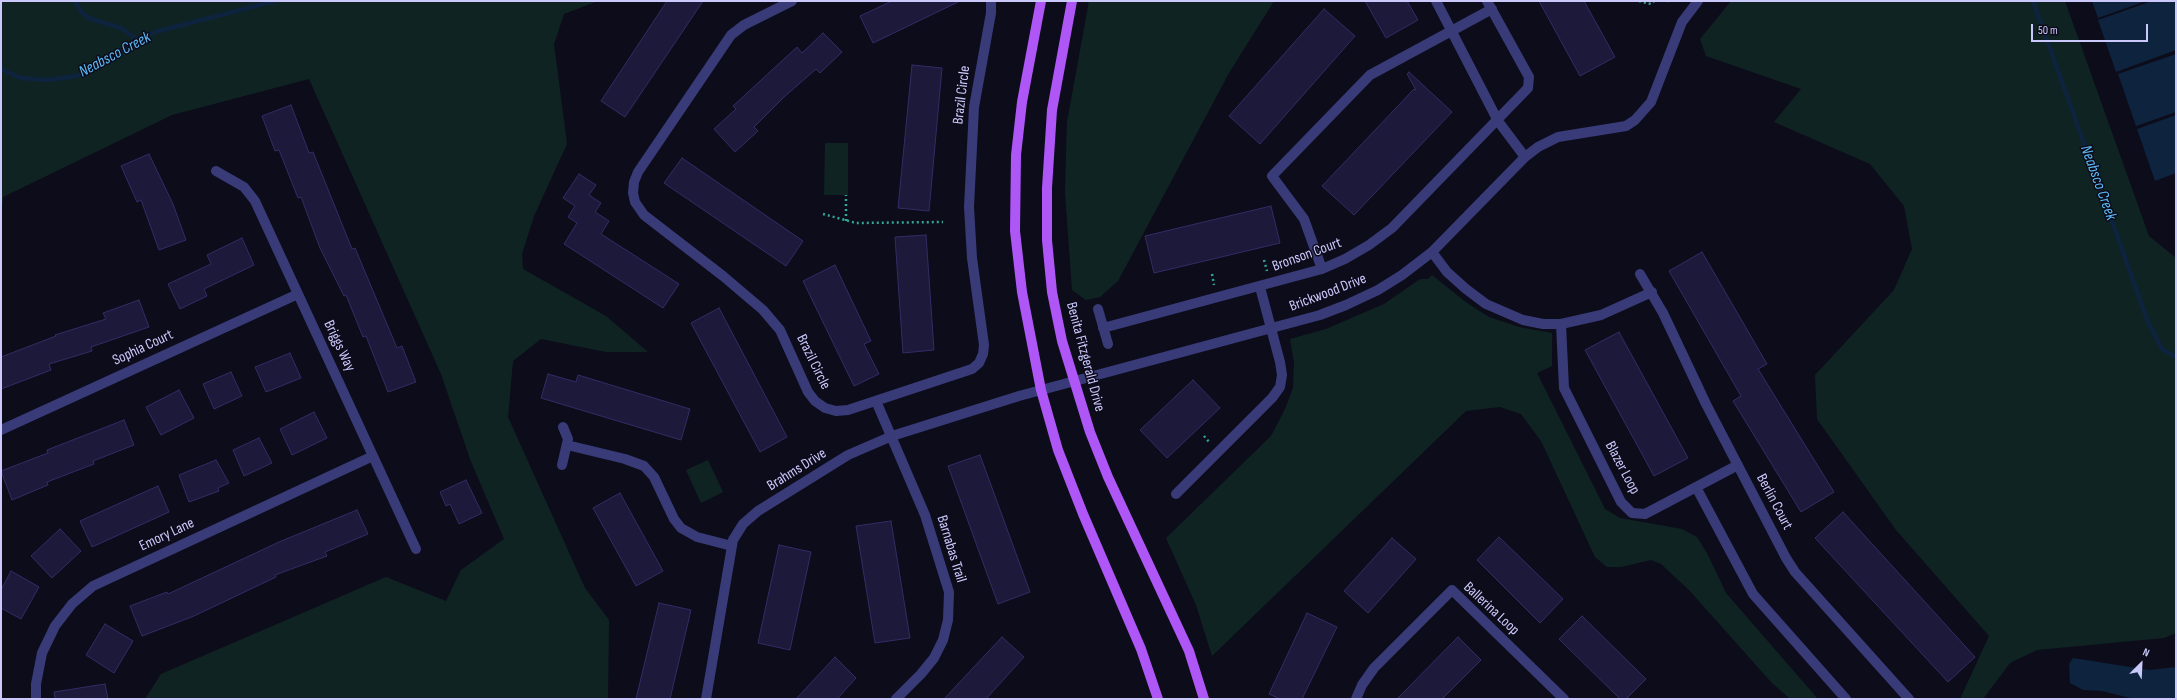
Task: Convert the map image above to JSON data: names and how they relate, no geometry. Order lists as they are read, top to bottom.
{
  "streets": {
    "main road": ["Benita Fitzgerald Drive"],
    "street": [
      "Brazil Circle",
      "Bronson Court",
      "Brickwood Drive",
      "Briggs Way",
      "Sophia Court",
      "Blazer Loop",
      "Brahms Drive",
      "Berlin Court",
      "Emory Lane",
      "Barnabas Trail",
      "Ballerina Loop"
    ]
  },
  "crossings": [
    ["Brazil Circle", "Barnabas Trail"],
    ["Brickwood Drive", "Benita Fitzgerald Drive"],
    ["Brickwood Drive", "Brahms Drive"],
    ["Briggs Way", "Sophia Court"],
    ["Briggs Way", "Emory Lane"],
    ["Blazer Loop", "Berlin Court"],
    ["Brahms Drive", "Barnabas Trail"]
  ],
  "water": ["Neabsco Creek"],
  "scale_bar": "50 m",
  "north": "top right"
}
